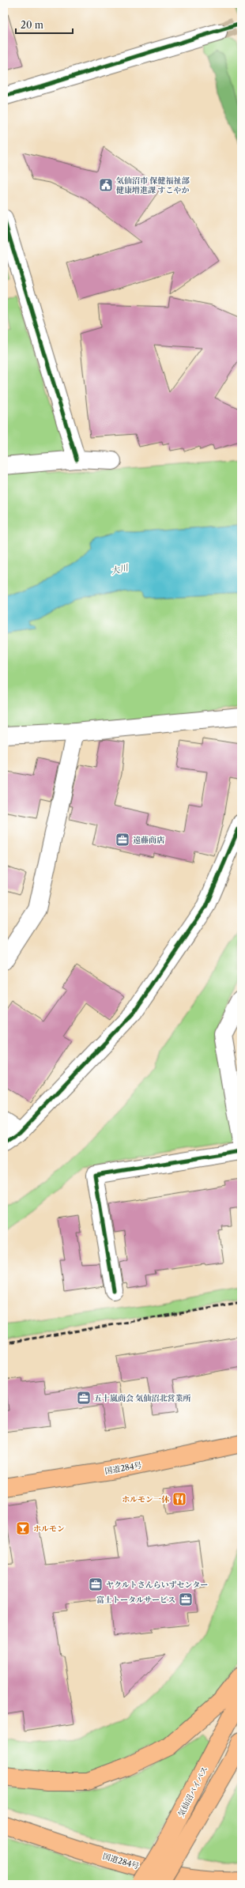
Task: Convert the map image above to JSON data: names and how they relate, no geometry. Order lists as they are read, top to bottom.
{
  "streets": {
    "highway": ["国道284号", "気仙沼バイパス"]
  },
  "water": ["大川"],
  "places": {
    "public building": ["気仙沼市 保健福祉部 健康増進課 すこやか"],
    "office": [
      "遠藤商店",
      "五十嵐商会 気仙沼北営業所",
      "ヤクルトさんらいずセンター",
      "富士トータルサービス"
    ],
    "restaurant": ["ホルモン一休"],
    "bar": ["ホルモン"]
  },
  "scale_bar": "20 m"
}
